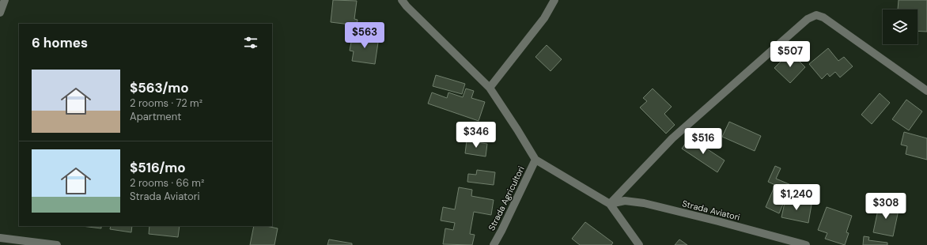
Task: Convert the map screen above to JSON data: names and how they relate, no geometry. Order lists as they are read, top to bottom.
{
  "streets": {
    "street": ["Strada Agricultori", "Strada Aviatori"]
  },
  "page": {
    "price": [
      "$563",
      "$507",
      "$346",
      "$516",
      "$1,240",
      "$308"
    ],
    "heading": "6 homes",
    "list": [
      {
        "name": "$563/mo",
        "note": "2 rooms · 72 m² · Apartment"
      },
      {
        "name": "$516/mo",
        "note": "2 rooms · 66 m² · Strada Aviatori"
      }
    ]
  }
}
